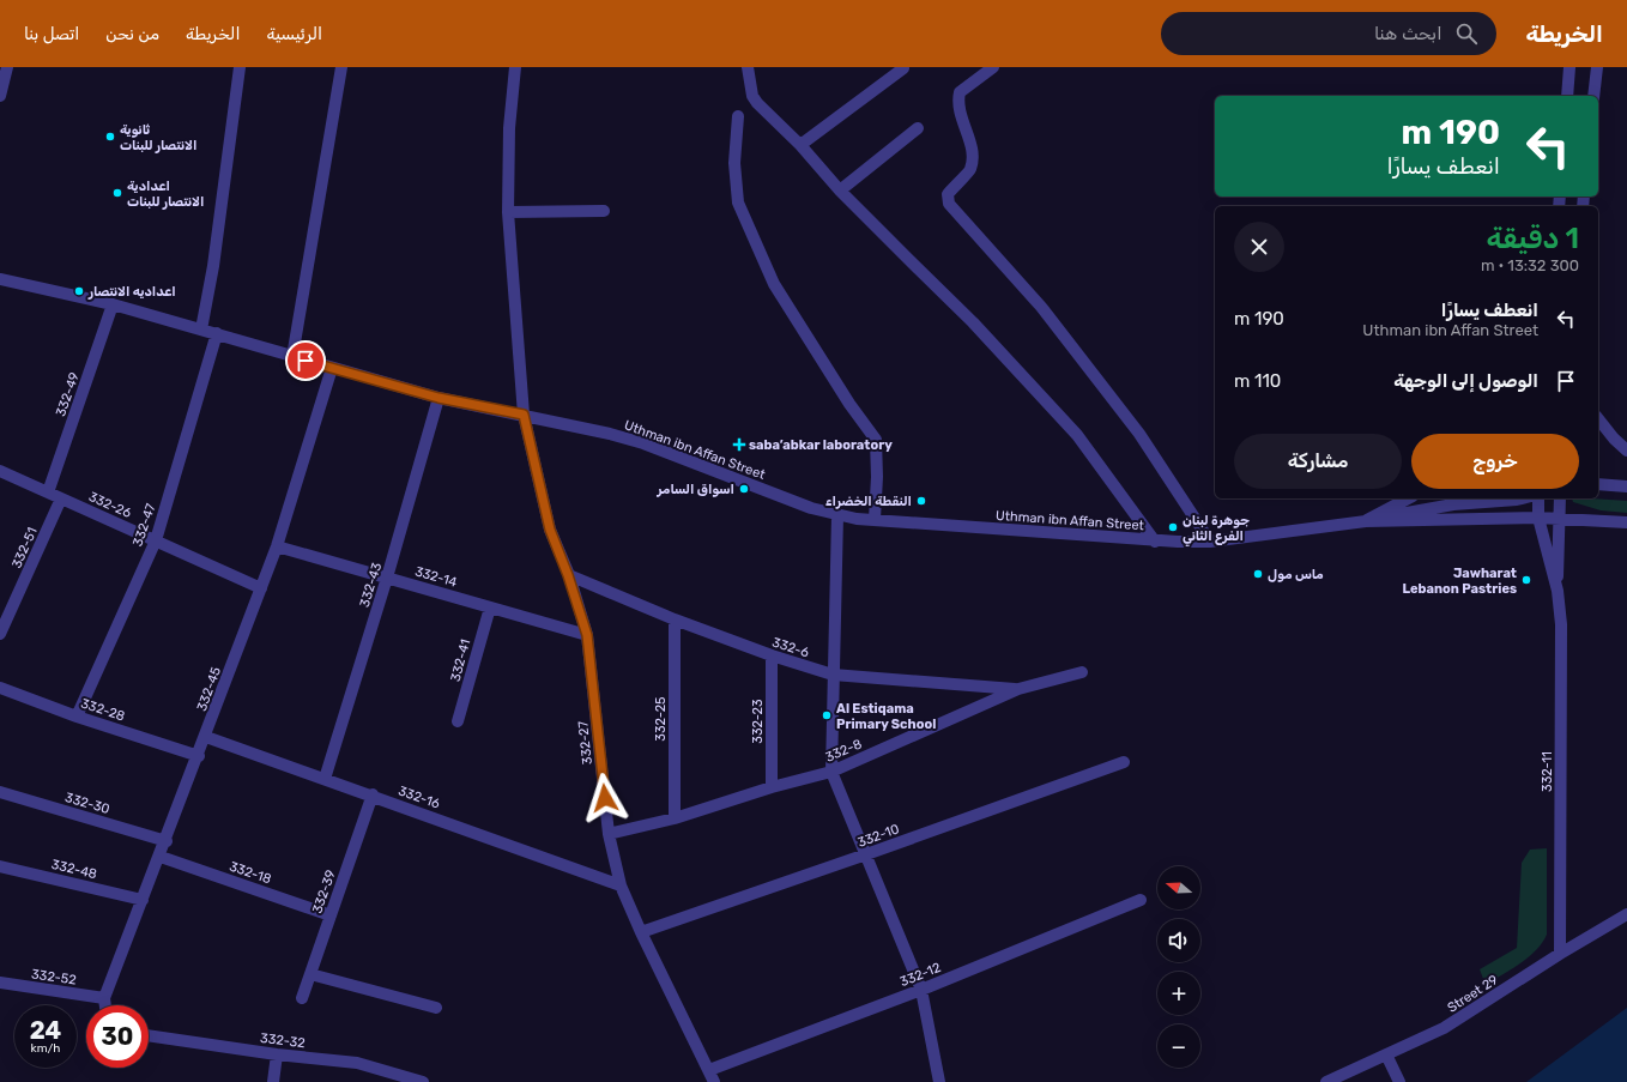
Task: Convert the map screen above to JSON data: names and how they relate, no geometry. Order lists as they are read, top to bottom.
{
  "streets": {
    "street": [
      "332-49",
      "Uthman ibn Affan Street",
      "332-26",
      "332-47",
      "332-51",
      "332-14",
      "332-43",
      "332-6",
      "332-41",
      "332-45",
      "332-28",
      "332-25",
      "332-23",
      "332-27",
      "332-8",
      "332-11",
      "332-16",
      "332-30",
      "332-10",
      "332-48",
      "332-18",
      "332-39",
      "332-12",
      "332-52",
      "Street 29",
      "332-32"
    ]
  },
  "crossings": [
    ["332-49", "Uthman ibn Affan Street"],
    ["332-49", "332-26"],
    ["Uthman ibn Affan Street", "332-47"],
    ["Uthman ibn Affan Street", "332-43"],
    ["Uthman ibn Affan Street", "332-45"],
    ["Uthman ibn Affan Street", "332-27"],
    ["Uthman ibn Affan Street", "332-11"],
    ["332-26", "332-47"],
    ["332-26", "332-51"],
    ["332-26", "332-45"],
    ["332-47", "332-28"],
    ["332-14", "332-43"],
    ["332-14", "332-41"],
    ["332-14", "332-45"],
    ["332-14", "332-27"],
    ["332-43", "332-16"],
    ["332-6", "332-25"],
    ["332-6", "332-23"],
    ["332-6", "332-27"],
    ["332-6", "332-8"],
    ["332-45", "332-28"],
    ["332-45", "332-16"],
    ["332-45", "332-30"],
    ["332-45", "332-48"],
    ["332-45", "332-18"],
    ["332-45", "332-52"],
    ["332-25", "332-8"],
    ["332-23", "332-8"],
    ["332-27", "332-8"],
    ["332-27", "332-16"],
    ["332-27", "332-10"],
    ["332-27", "332-12"],
    ["332-11", "Street 29"],
    ["332-16", "332-39"],
    ["332-18", "332-39"]
  ],
  "places": {
    "other": [
      "ثانوية الانتصار للبنات",
      "اعدادية الانتصار للبنات",
      "اعداديه الانتصار",
      "اسواق السامر",
      "النقطة الخضراء",
      "جوهرة لبنان الفرع الثاني",
      "ماس مول",
      "Jawharat Lebanon Pastries",
      "Al Estiqama Primary School"
    ],
    "health": ["saba’abkar laboratory"]
  },
  "north": "left",
  "page": {
    "header": "الخريطة",
    "search": "ابحث هنا",
    "nav": [
      "الرئيسية",
      "الخريطة",
      "من نحن",
      "اتصل بنا"
    ],
    "turn": ["190 m", "انعطف يسارًا"],
    "heading": ["1 دقيقة", "300 m · 13:32"],
    "list": [
      {
        "name": "انعطف يسارًا",
        "note": "Uthman ibn Affan Street",
        "value": "190 m"
      },
      {
        "name": "الوصول إلى الوجهة",
        "value": "110 m"
      }
    ],
    "buttons": ["خروج", "مشاركة"],
    "map_buttons": ["+", "−"],
    "speed": "24 km/h",
    "limit": "30"
  }
}
